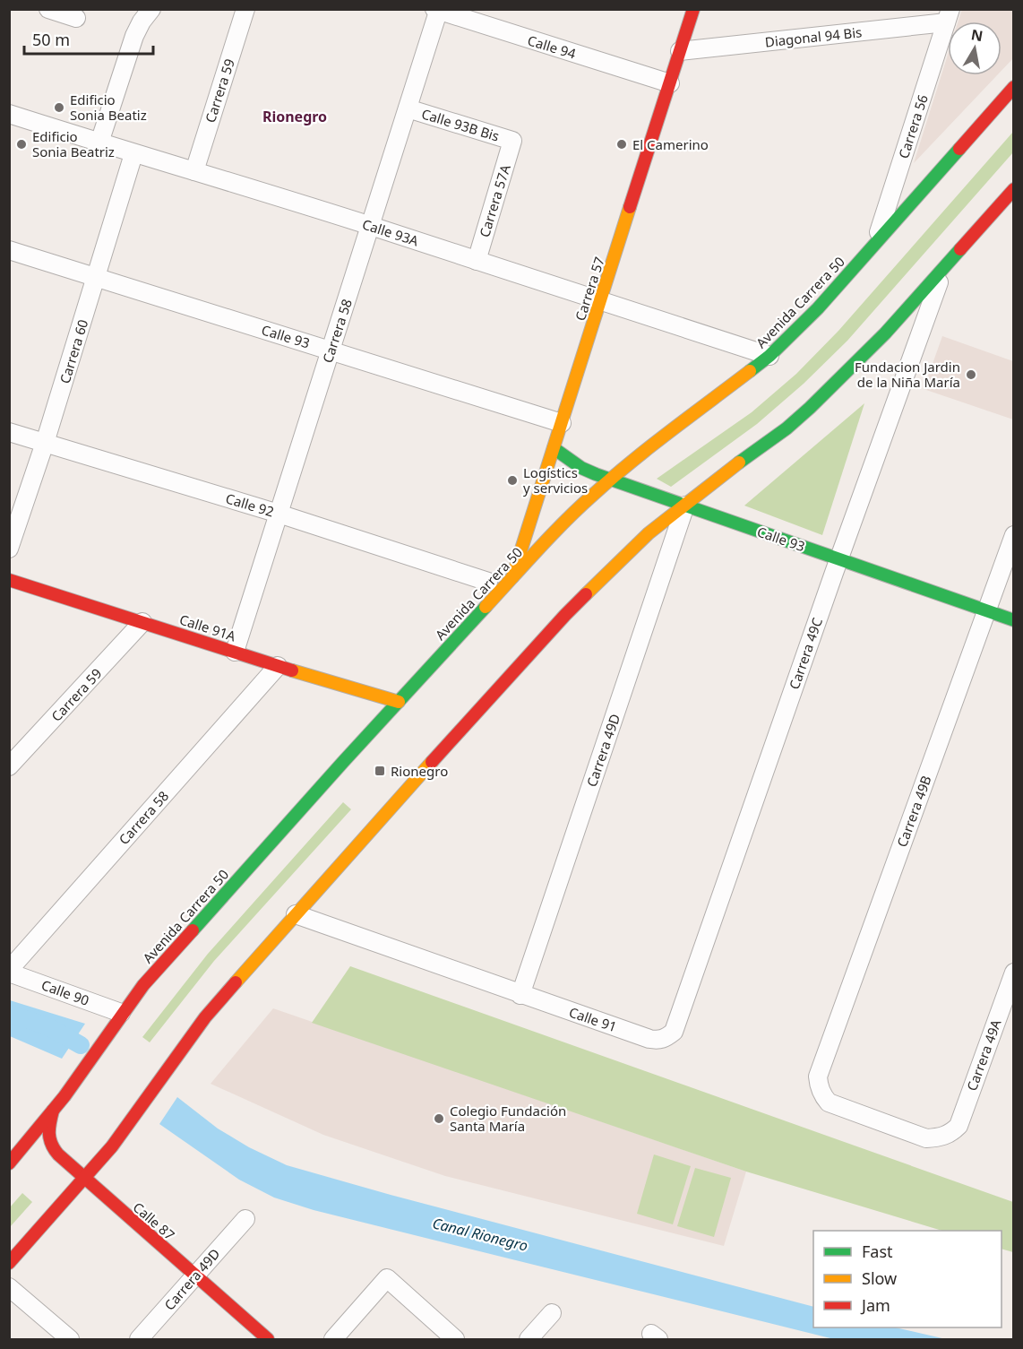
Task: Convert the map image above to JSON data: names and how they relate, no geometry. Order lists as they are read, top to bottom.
{
  "streets": {
    "main road": [
      "Carrera 57",
      "Avenida Carrera 50",
      "Calle 93",
      "Calle 91A",
      "Calle 87"
    ],
    "street": [
      "Diagonal 94 Bis",
      "Calle 94",
      "Carrera 59",
      "Calle 93B Bis",
      "Carrera 56",
      "Carrera 57A",
      "Calle 93A",
      "Carrera 58",
      "Carrera 60",
      "Calle 92",
      "Carrera 49C",
      "Carrera 49D",
      "Carrera 49B",
      "Calle 90",
      "Calle 91",
      "Carrera 49A"
    ]
  },
  "crossings": [
    ["Diagonal 94 Bis", "Carrera 56"],
    ["Diagonal 94 Bis", "Carrera 57"],
    ["Calle 94", "Carrera 57"],
    ["Calle 94", "Carrera 58"],
    ["Carrera 59", "Calle 93A"],
    ["Carrera 59", "Calle 91A"],
    ["Calle 93B Bis", "Carrera 57A"],
    ["Calle 93B Bis", "Carrera 58"],
    ["Carrera 56", "Avenida Carrera 50"],
    ["Carrera 57A", "Calle 93A"],
    ["Calle 93A", "Carrera 57"],
    ["Calle 93A", "Avenida Carrera 50"],
    ["Calle 93A", "Carrera 58"],
    ["Calle 93A", "Carrera 60"],
    ["Carrera 57", "Avenida Carrera 50"],
    ["Carrera 57", "Calle 93"],
    ["Avenida Carrera 50", "Calle 93"],
    ["Avenida Carrera 50", "Calle 91A"],
    ["Avenida Carrera 50", "Calle 90"],
    ["Avenida Carrera 50", "Calle 87"],
    ["Carrera 58", "Calle 93"],
    ["Carrera 58", "Calle 92"],
    ["Carrera 58", "Calle 91A"],
    ["Carrera 58", "Calle 90"],
    ["Calle 93", "Carrera 60"],
    ["Calle 93", "Carrera 49C"],
    ["Calle 93", "Carrera 49D"],
    ["Calle 93", "Carrera 49B"],
    ["Carrera 60", "Calle 92"],
    ["Carrera 49C", "Calle 91"],
    ["Carrera 49D", "Calle 91"],
    ["Carrera 49D", "Calle 87"],
    ["Carrera 49B", "Carrera 49A"]
  ],
  "districts": ["Rionegro"],
  "water": ["Canal Rionegro"],
  "places": {
    "other": [
      "Edificio Sonia Beatiz",
      "Edificio Sonia Beatriz",
      "El Camerino",
      "Fundacion Jardin de la Niña María",
      "Logístics y servicios",
      "Colegio Fundación Santa María"
    ],
    "transit": ["Rionegro"]
  },
  "legend": ["Fast", "Slow", "Jam"],
  "scale_bar": "50 m",
  "north": "top"
}
